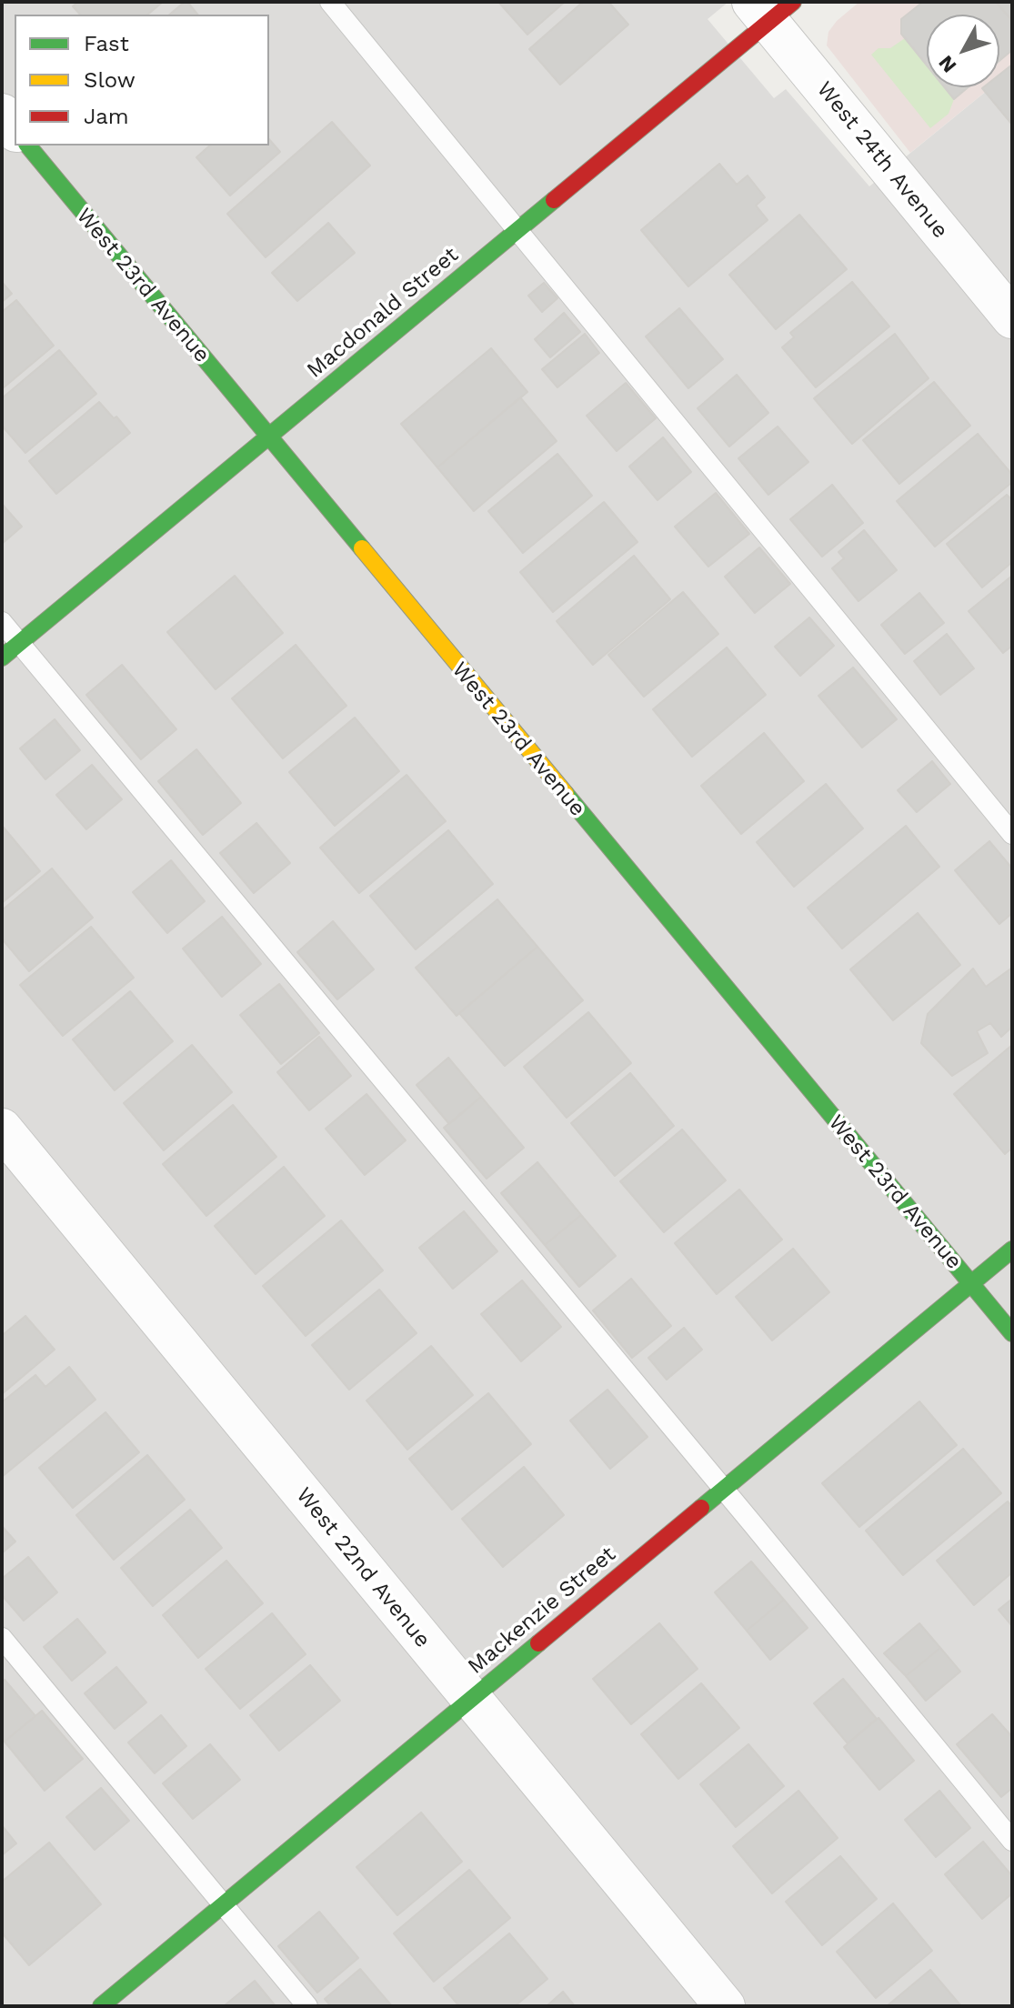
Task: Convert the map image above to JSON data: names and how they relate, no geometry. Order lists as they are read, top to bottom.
{
  "streets": {
    "street": [
      "West 24th Avenue",
      "West 23rd Avenue",
      "Macdonald Street",
      "West 22nd Avenue",
      "Mackenzie Street"
    ]
  },
  "crossings": [
    ["West 24th Avenue", "Macdonald Street"],
    ["West 23rd Avenue", "Macdonald Street"],
    ["West 23rd Avenue", "Mackenzie Street"],
    ["West 22nd Avenue", "Mackenzie Street"]
  ],
  "legend": ["Fast", "Slow", "Jam"],
  "north": "bottom left"
}
